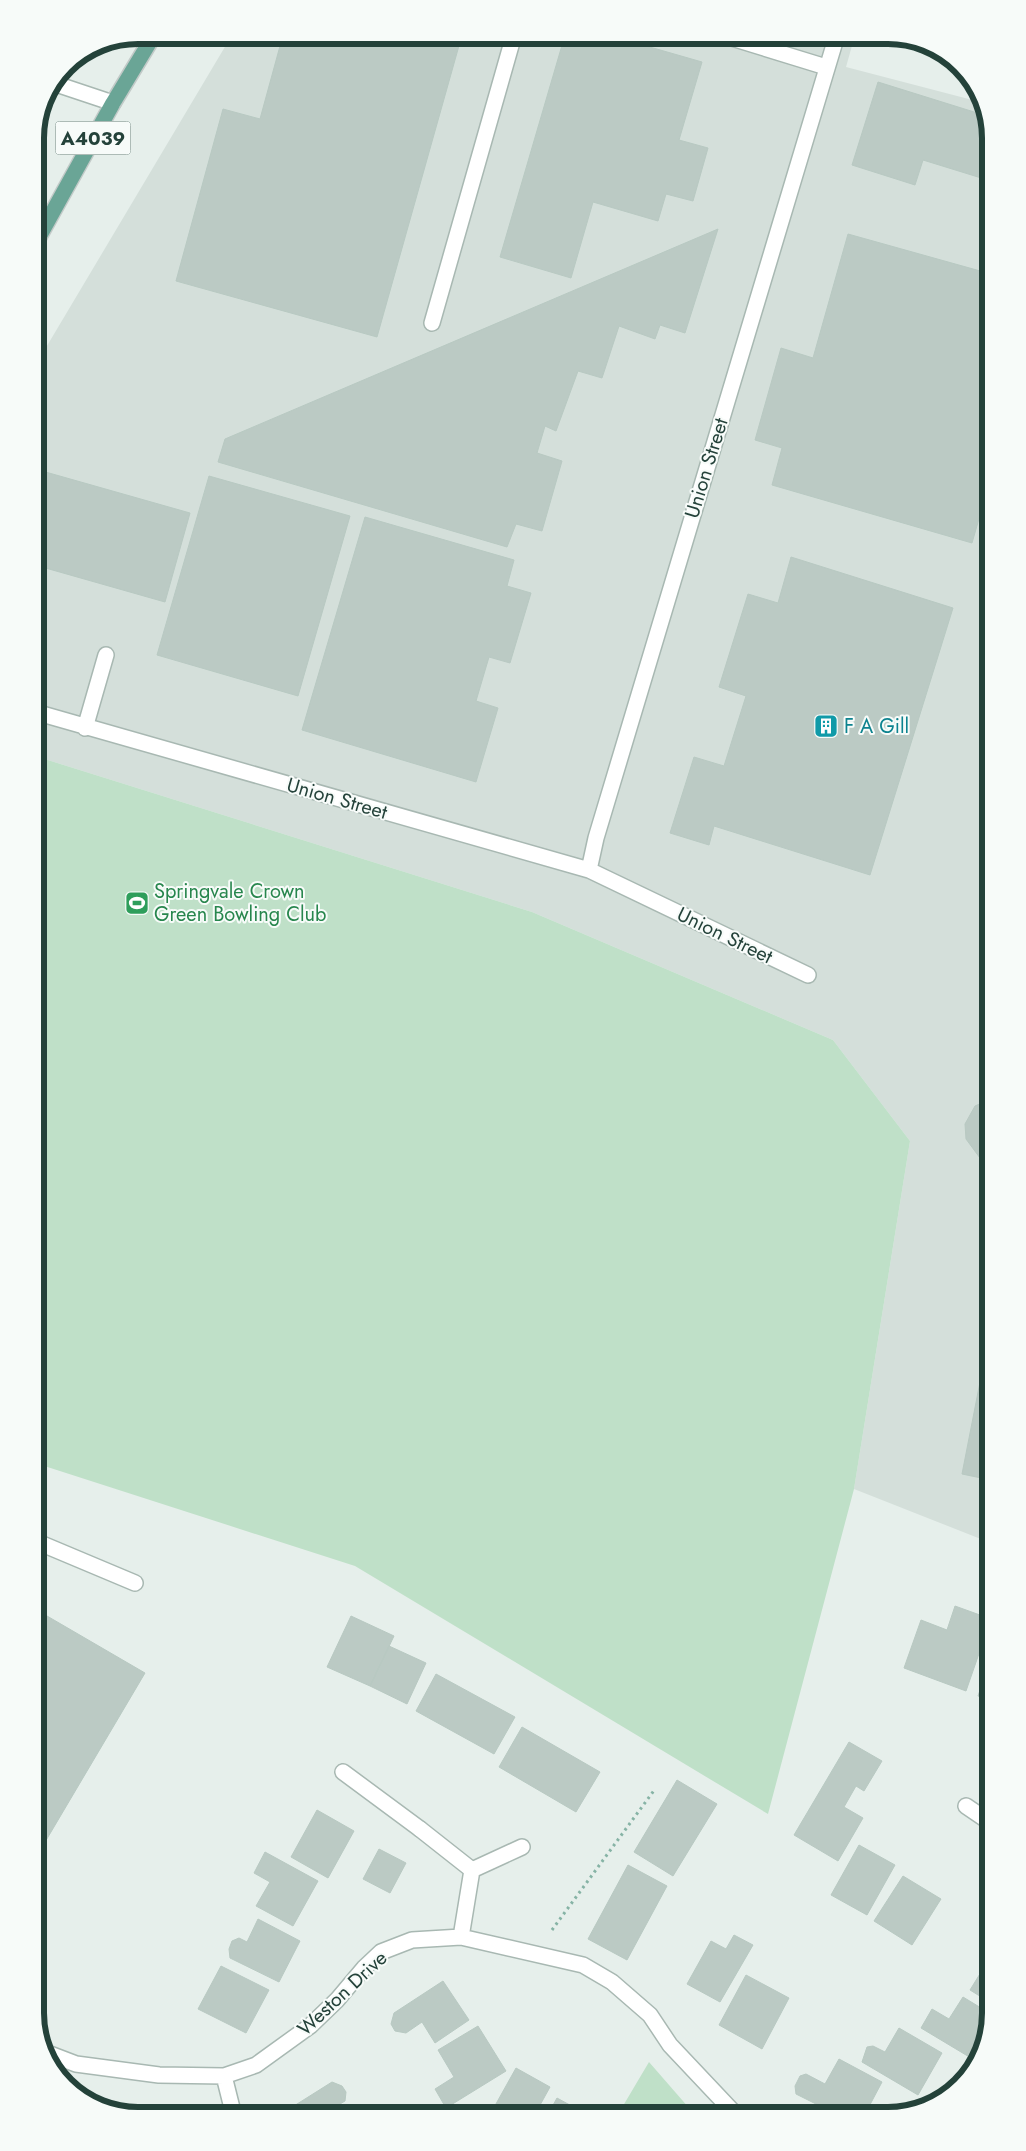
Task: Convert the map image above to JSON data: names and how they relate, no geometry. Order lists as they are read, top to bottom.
{
  "streets": {
    "main road": ["A4039"],
    "street": ["Union Street", "Weston Drive"]
  },
  "places": {
    "building": ["F A Gill"],
    "sports": ["Springvale Crown Green Bowling Club"]
  }
}
